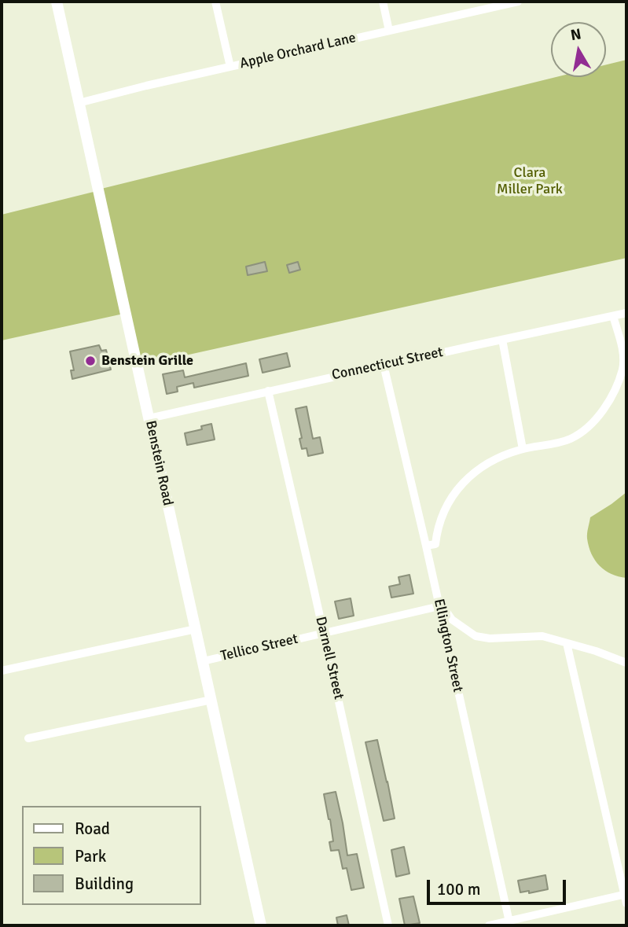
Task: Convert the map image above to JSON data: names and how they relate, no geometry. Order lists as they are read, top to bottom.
{
  "streets": {
    "street": [
      "Apple Orchard Lane",
      "Connecticut Street",
      "Benstein Road",
      "Ellington Street",
      "Tellico Street",
      "Darnell Street"
    ]
  },
  "crossings": [
    ["Apple Orchard Lane", "Benstein Road"],
    ["Connecticut Street", "Benstein Road"],
    ["Connecticut Street", "Ellington Street"],
    ["Connecticut Street", "Darnell Street"],
    ["Benstein Road", "Tellico Street"],
    ["Ellington Street", "Tellico Street"],
    ["Tellico Street", "Darnell Street"]
  ],
  "parks": ["Clara Miller Park"],
  "places": ["Benstein Grille"],
  "legend": ["Road", "Park", "Building"],
  "scale_bar": "100 m",
  "north": "top"
}
